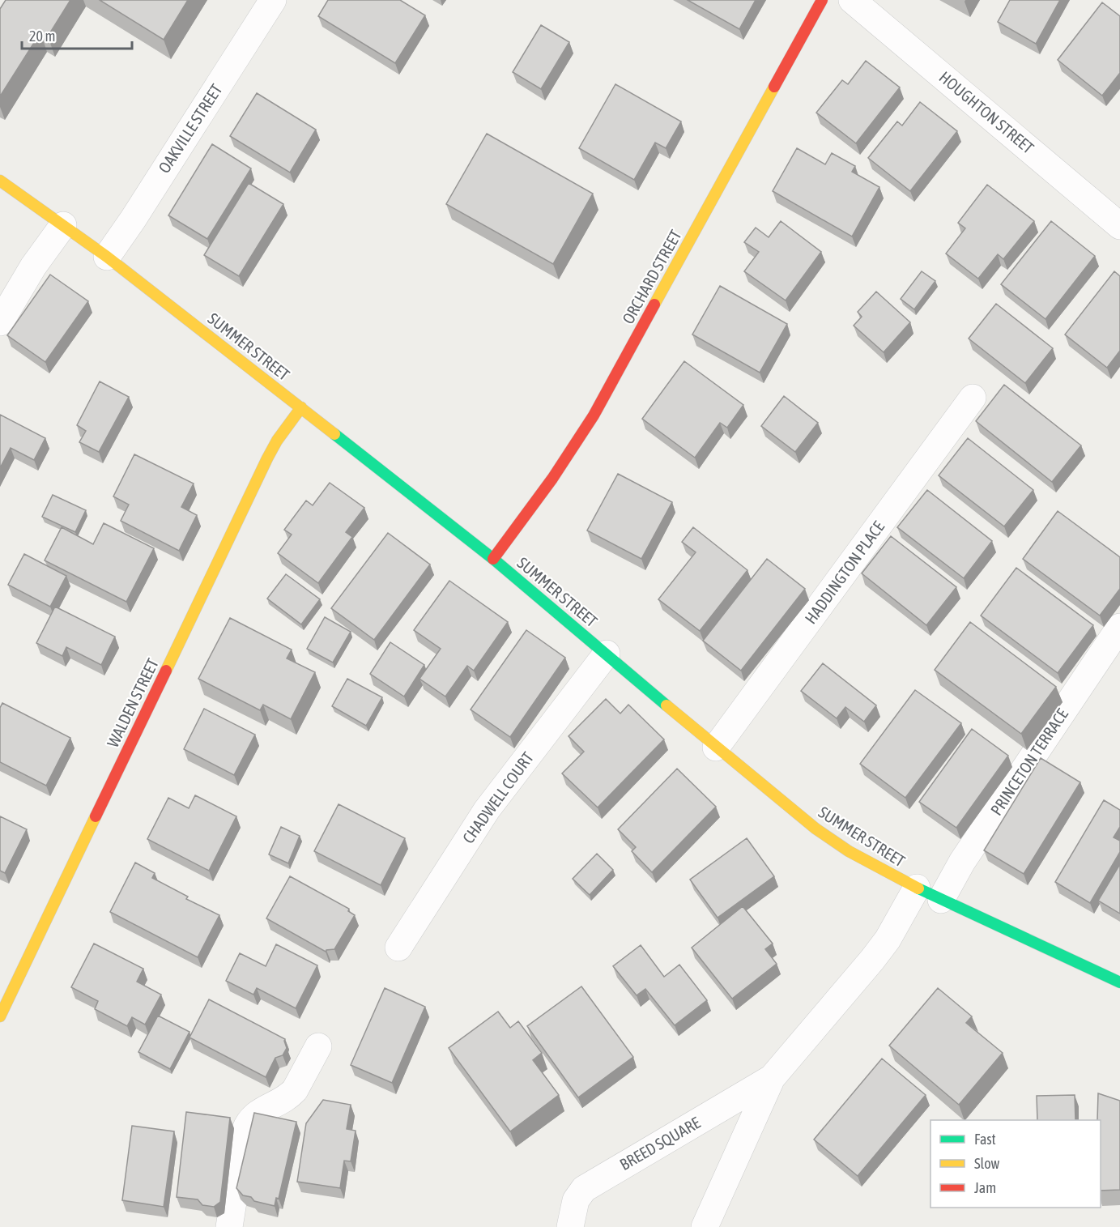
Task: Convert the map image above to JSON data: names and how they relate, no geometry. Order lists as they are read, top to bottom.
{
  "streets": {
    "main road": ["ORCHARD STREET", "SUMMER STREET", "WALDEN STREET"],
    "street": [
      "HOUGHTON STREET",
      "OAKVILLE STREET",
      "HADDINGTON PLACE",
      "PRINCETON TERRACE",
      "CHADWELL COURT",
      "BREED SQUARE"
    ]
  },
  "crossings": [
    ["OAKVILLE STREET", "SUMMER STREET"],
    ["ORCHARD STREET", "SUMMER STREET"],
    ["SUMMER STREET", "HADDINGTON PLACE"],
    ["SUMMER STREET", "WALDEN STREET"],
    ["SUMMER STREET", "PRINCETON TERRACE"],
    ["SUMMER STREET", "CHADWELL COURT"],
    ["SUMMER STREET", "BREED SQUARE"]
  ],
  "legend": ["Fast", "Slow", "Jam"],
  "scale_bar": "20 m"
}
